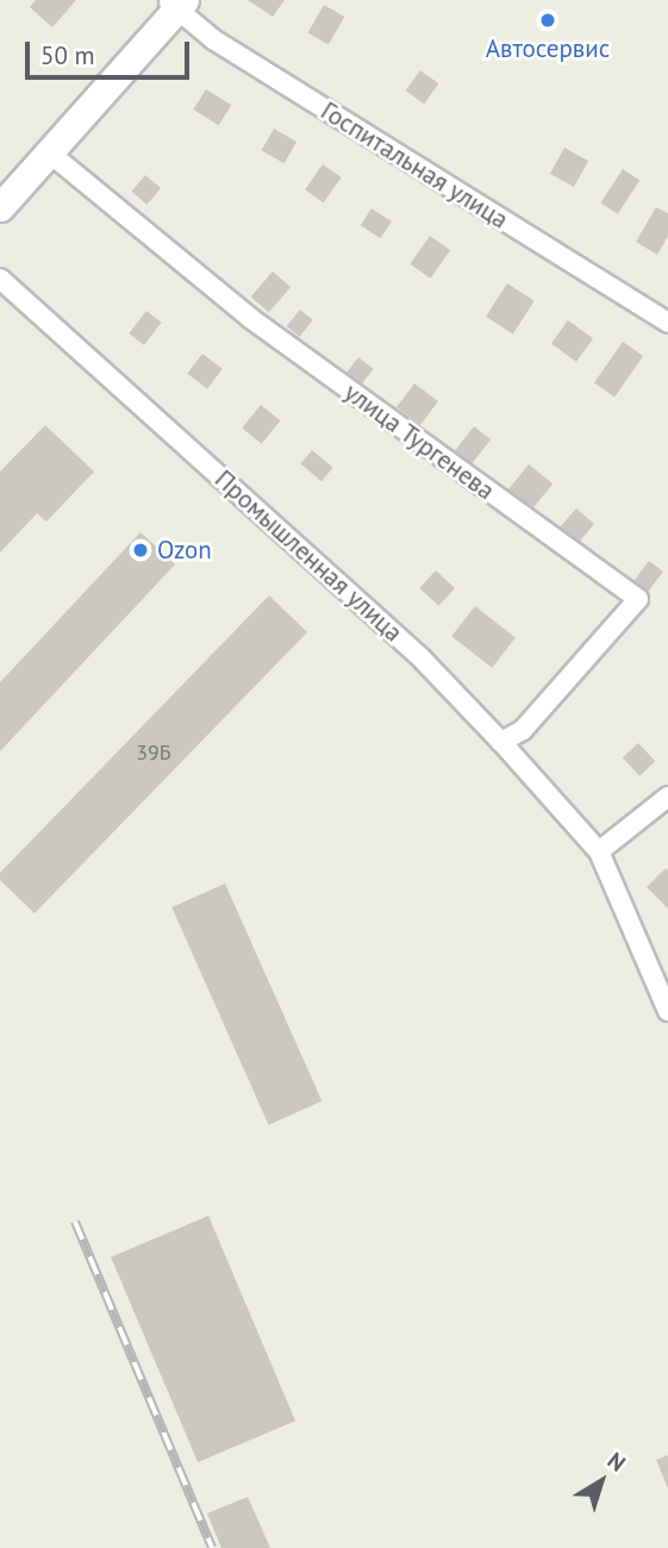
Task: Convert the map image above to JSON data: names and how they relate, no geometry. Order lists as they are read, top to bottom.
{
  "streets": {
    "street": ["Госпитальная улица", "улица Тургенева", "Промышленная улица"]
  },
  "crossings": [
    ["улица Тургенева", "Промышленная улица"]
  ],
  "places": ["Автосервис", "Ozon"],
  "house_numbers": ["39Б"],
  "scale_bar": "50 m",
  "north": "top right"
}
